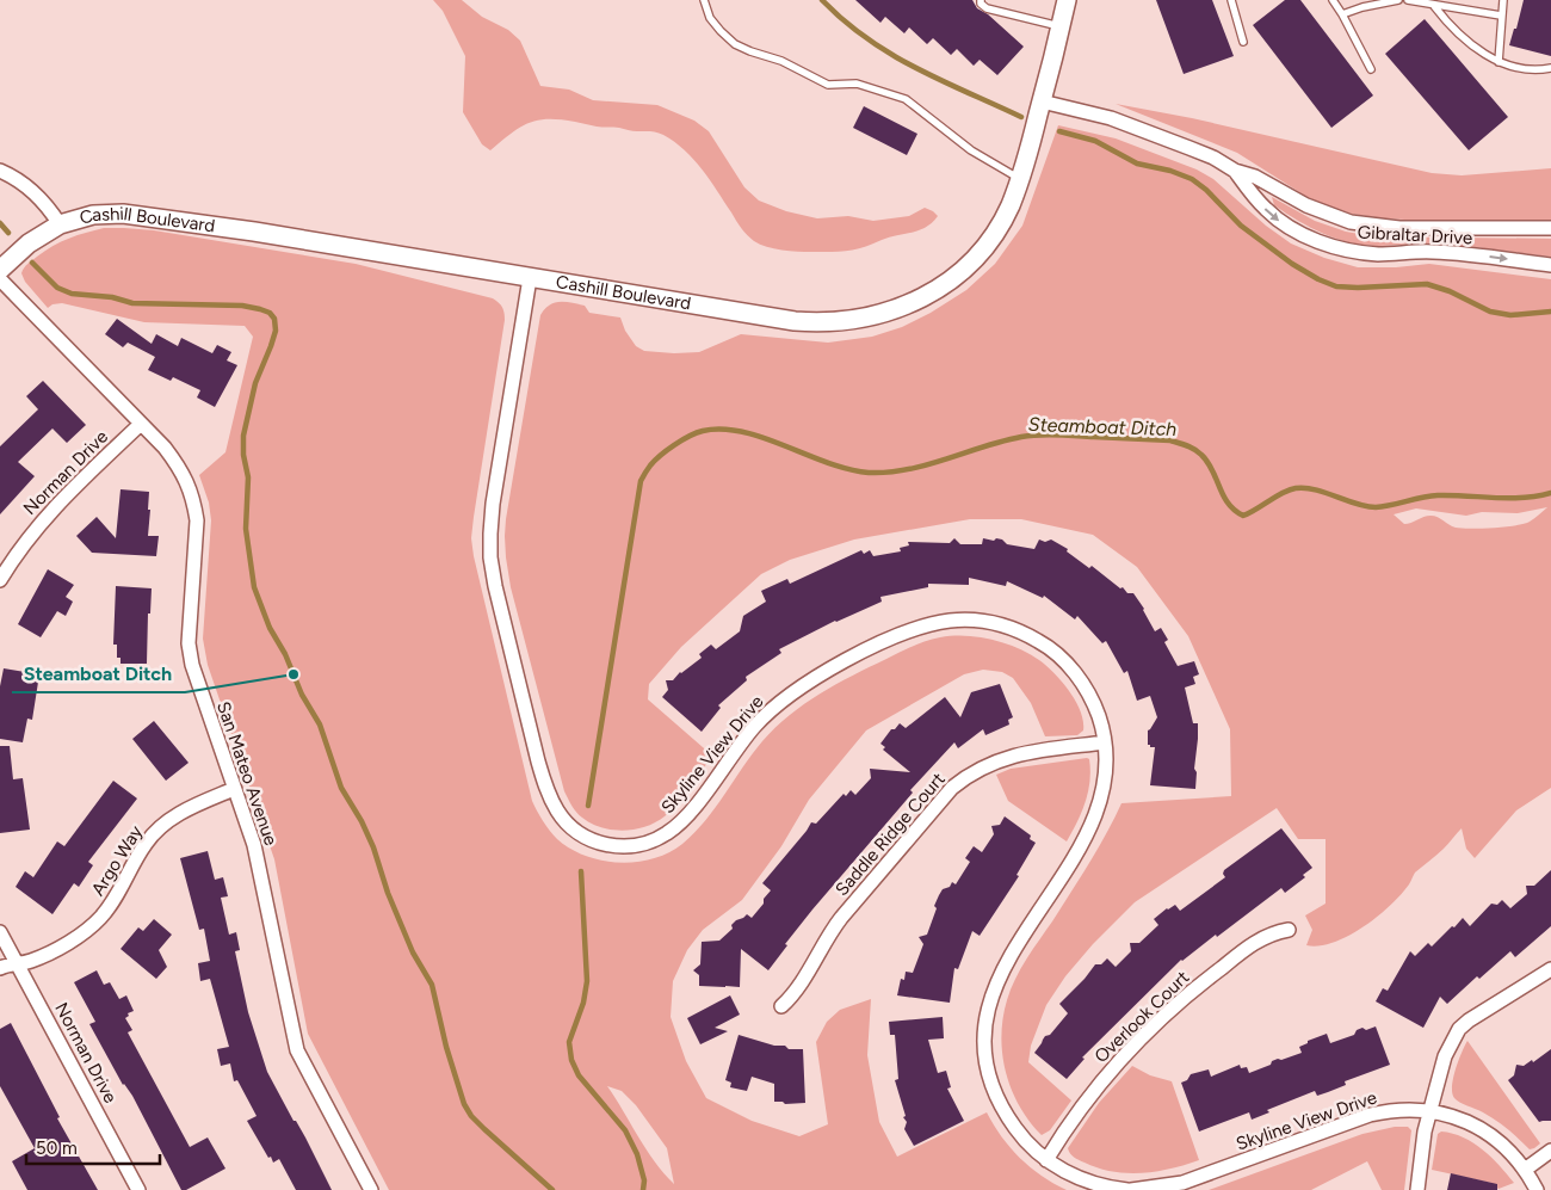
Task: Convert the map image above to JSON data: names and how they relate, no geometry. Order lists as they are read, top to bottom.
{
  "streets": {
    "street": [
      "Cashill Boulevard",
      "Gibraltar Drive",
      "Norman Drive",
      "Skyline View Drive",
      "San Mateo Avenue",
      "Saddle Ridge Court",
      "Argo Way",
      "Overlook Court"
    ]
  },
  "crossings": [
    ["Cashill Boulevard", "Gibraltar Drive"],
    ["Cashill Boulevard", "Skyline View Drive"],
    ["Norman Drive", "San Mateo Avenue"],
    ["Norman Drive", "Argo Way"],
    ["Skyline View Drive", "Saddle Ridge Court"],
    ["Skyline View Drive", "Overlook Court"],
    ["San Mateo Avenue", "Argo Way"]
  ],
  "water": ["Steamboat Ditch"],
  "places": ["Steamboat Ditch"],
  "scale_bar": "50 m"
}
